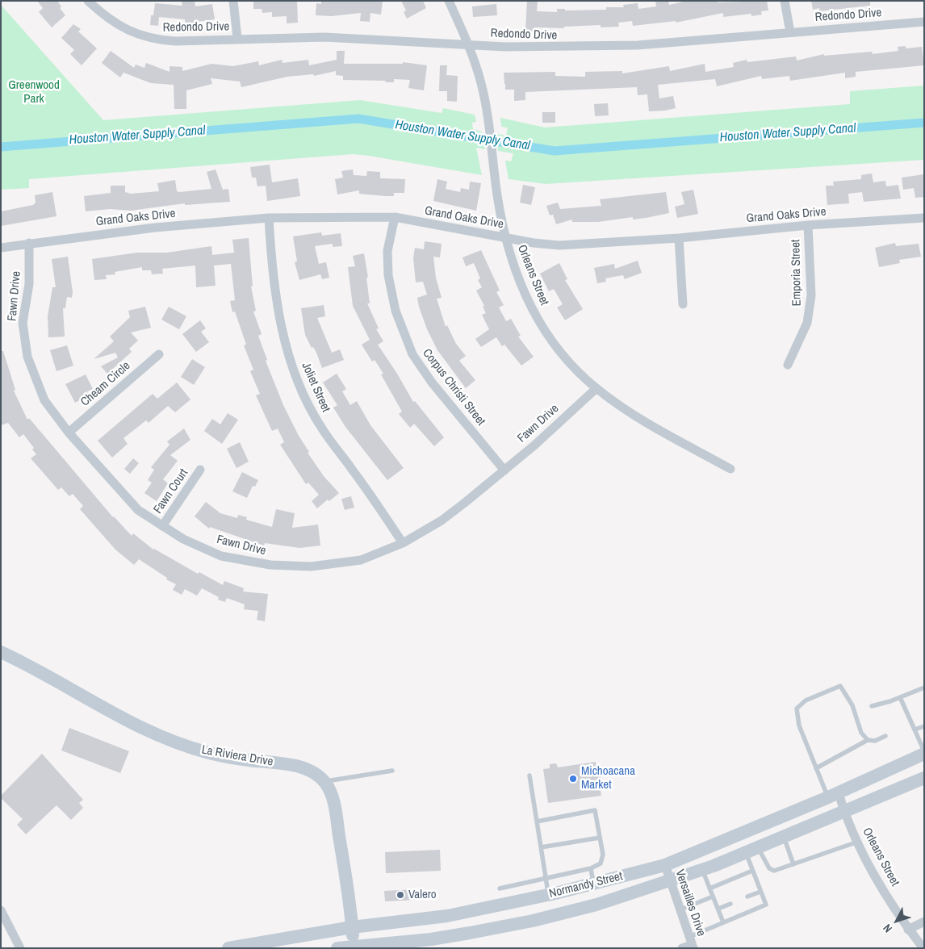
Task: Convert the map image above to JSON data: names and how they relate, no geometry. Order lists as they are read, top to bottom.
{
  "streets": {
    "main road": ["La Riviera Drive", "Normandy Street"],
    "street": [
      "Redondo Drive",
      "Grand Oaks Drive",
      "Emporia Street",
      "Orleans Street",
      "Fawn Drive",
      "Cheam Circle",
      "Joliet Street",
      "Corpus Christi Street",
      "Fawn Court",
      "Versailles Drive"
    ]
  },
  "crossings": [
    ["Redondo Drive", "Orleans Street"],
    ["Grand Oaks Drive", "Emporia Street"],
    ["Grand Oaks Drive", "Orleans Street"],
    ["Grand Oaks Drive", "Fawn Drive"],
    ["Grand Oaks Drive", "Joliet Street"],
    ["Grand Oaks Drive", "Corpus Christi Street"],
    ["Orleans Street", "Fawn Drive"],
    ["Orleans Street", "Normandy Street"],
    ["Fawn Drive", "Cheam Circle"],
    ["Fawn Drive", "Joliet Street"],
    ["Fawn Drive", "Corpus Christi Street"],
    ["Fawn Drive", "Fawn Court"],
    ["Normandy Street", "Versailles Drive"]
  ],
  "water": ["Houston Water Supply Canal"],
  "parks": ["Greenwood Park"],
  "places": ["Michoacana Market", "Valero"],
  "north": "bottom left"
}
